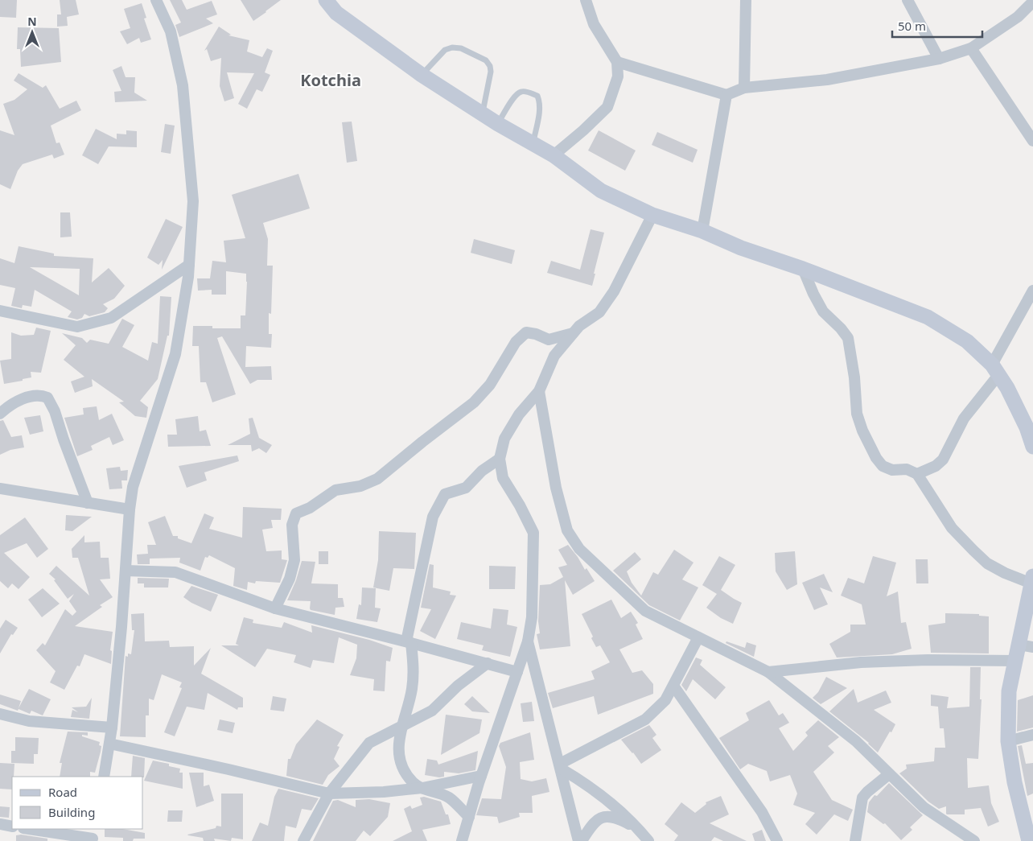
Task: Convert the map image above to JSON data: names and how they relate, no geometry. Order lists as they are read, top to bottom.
{
  "districts": ["Kotchia"],
  "legend": ["Road", "Building"],
  "scale_bar": "50 m",
  "north": "top"
}
